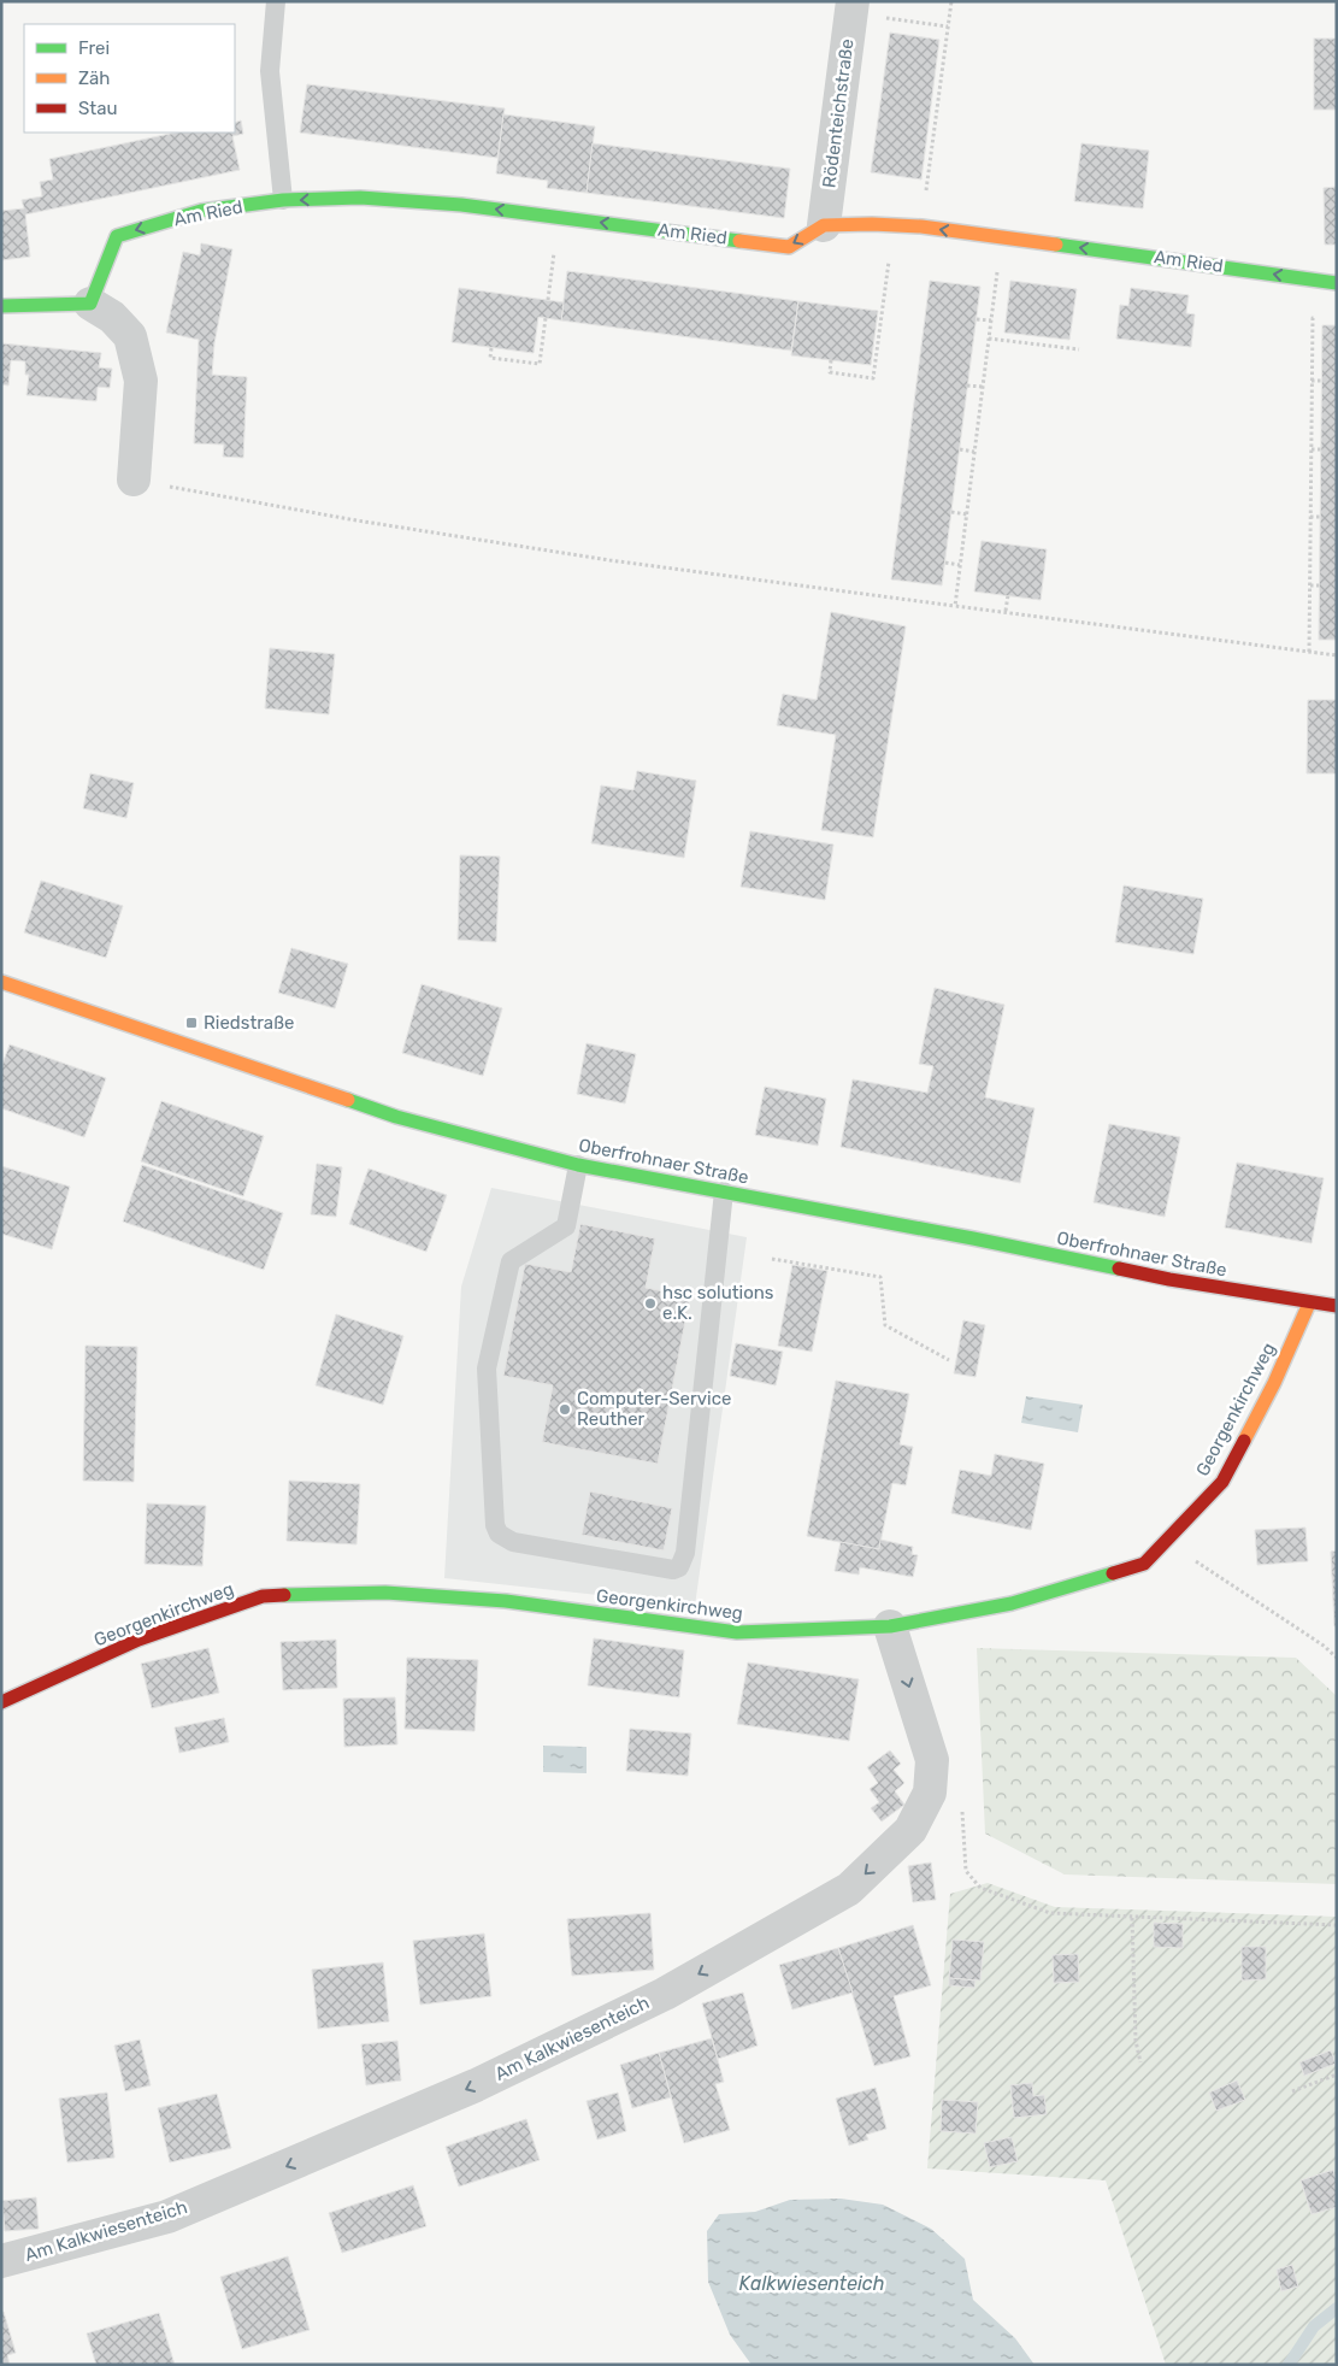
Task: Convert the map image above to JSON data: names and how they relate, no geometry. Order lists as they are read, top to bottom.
{
  "streets": {
    "street": [
      "Rödenteichstraße",
      "Am Ried",
      "Oberfrohnaer Straße",
      "Georgenkirchweg",
      "Am Kalkwiesenteich"
    ]
  },
  "crossings": [
    ["Rödenteichstraße", "Am Ried"],
    ["Oberfrohnaer Straße", "Georgenkirchweg"],
    ["Georgenkirchweg", "Am Kalkwiesenteich"]
  ],
  "one_way": ["Am Ried", "Am Kalkwiesenteich"],
  "water": ["Kalkwiesenteich"],
  "places": {
    "transit": ["Riedstraße"],
    "other": ["hsc solutions e.K.", "Computer-Service Reuther"]
  },
  "legend": ["Frei", "Zäh", "Stau"]
}
